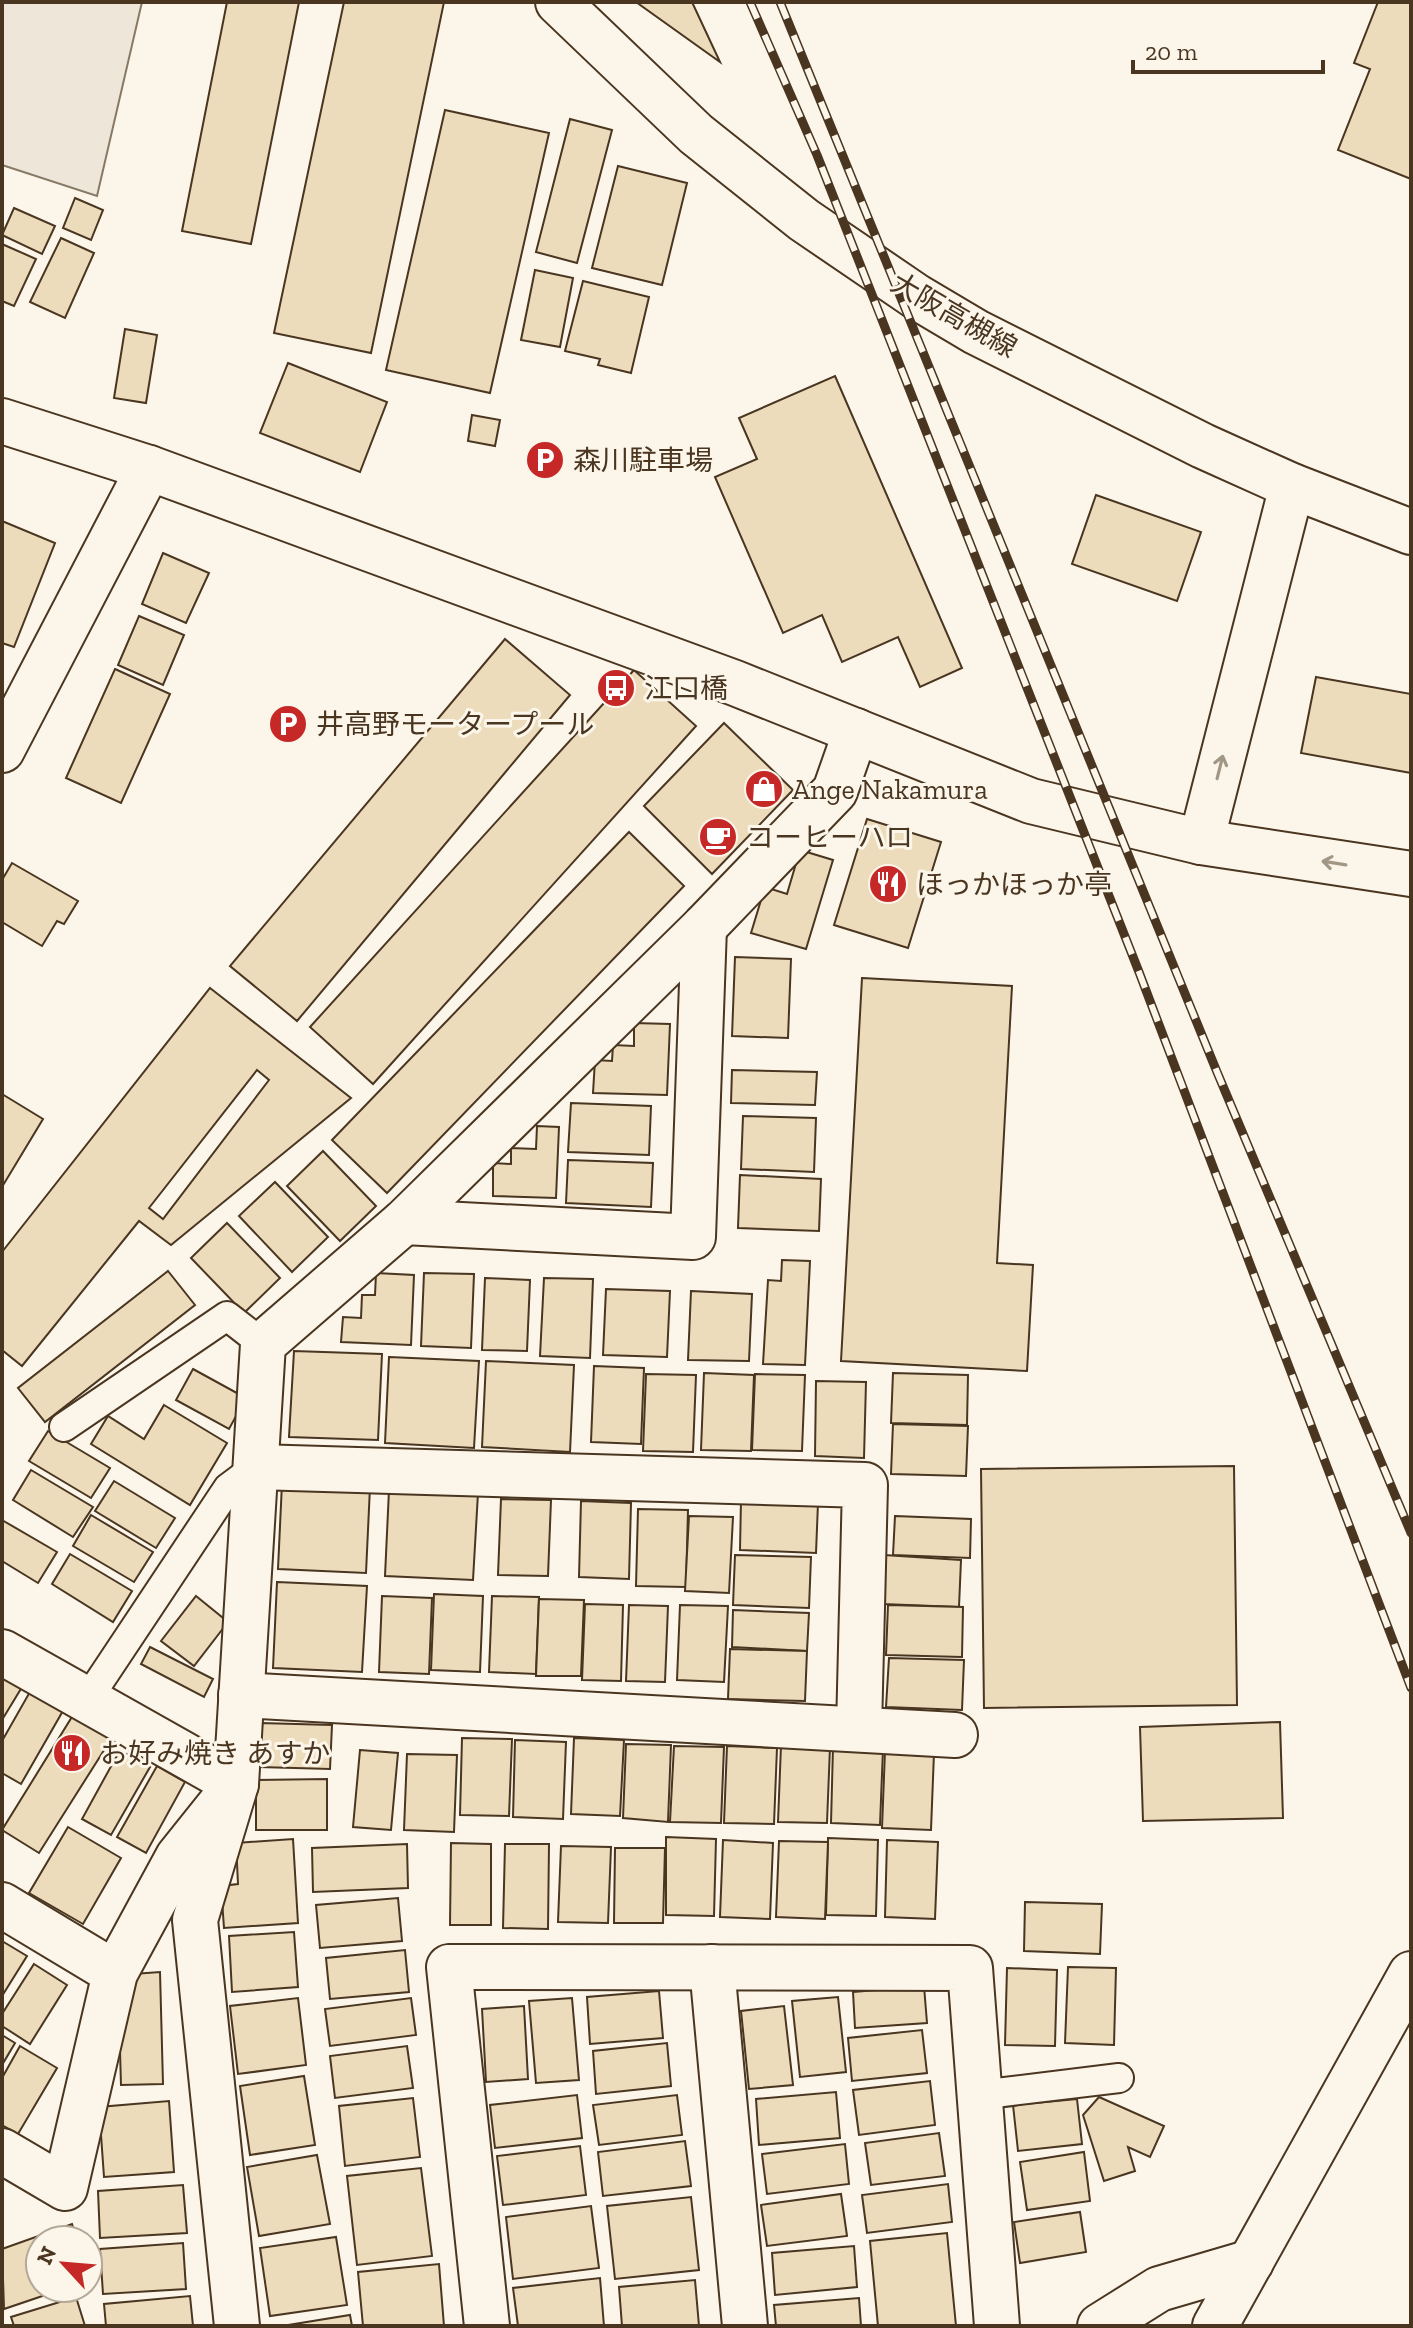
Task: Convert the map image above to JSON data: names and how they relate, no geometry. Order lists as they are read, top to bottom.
{
  "streets": {
    "street": ["大阪高槻線"]
  },
  "places": {
    "parking": ["森川駐車場", "井高野モータープール"],
    "bus stop": ["江口橋"],
    "shop": ["Ange Nakamura"],
    "cafe": ["コーヒーハロ"],
    "restaurant": ["ほっかほっか亭", "お好み焼き あすか"]
  },
  "scale_bar": "20 m",
  "north": "top left"
}
